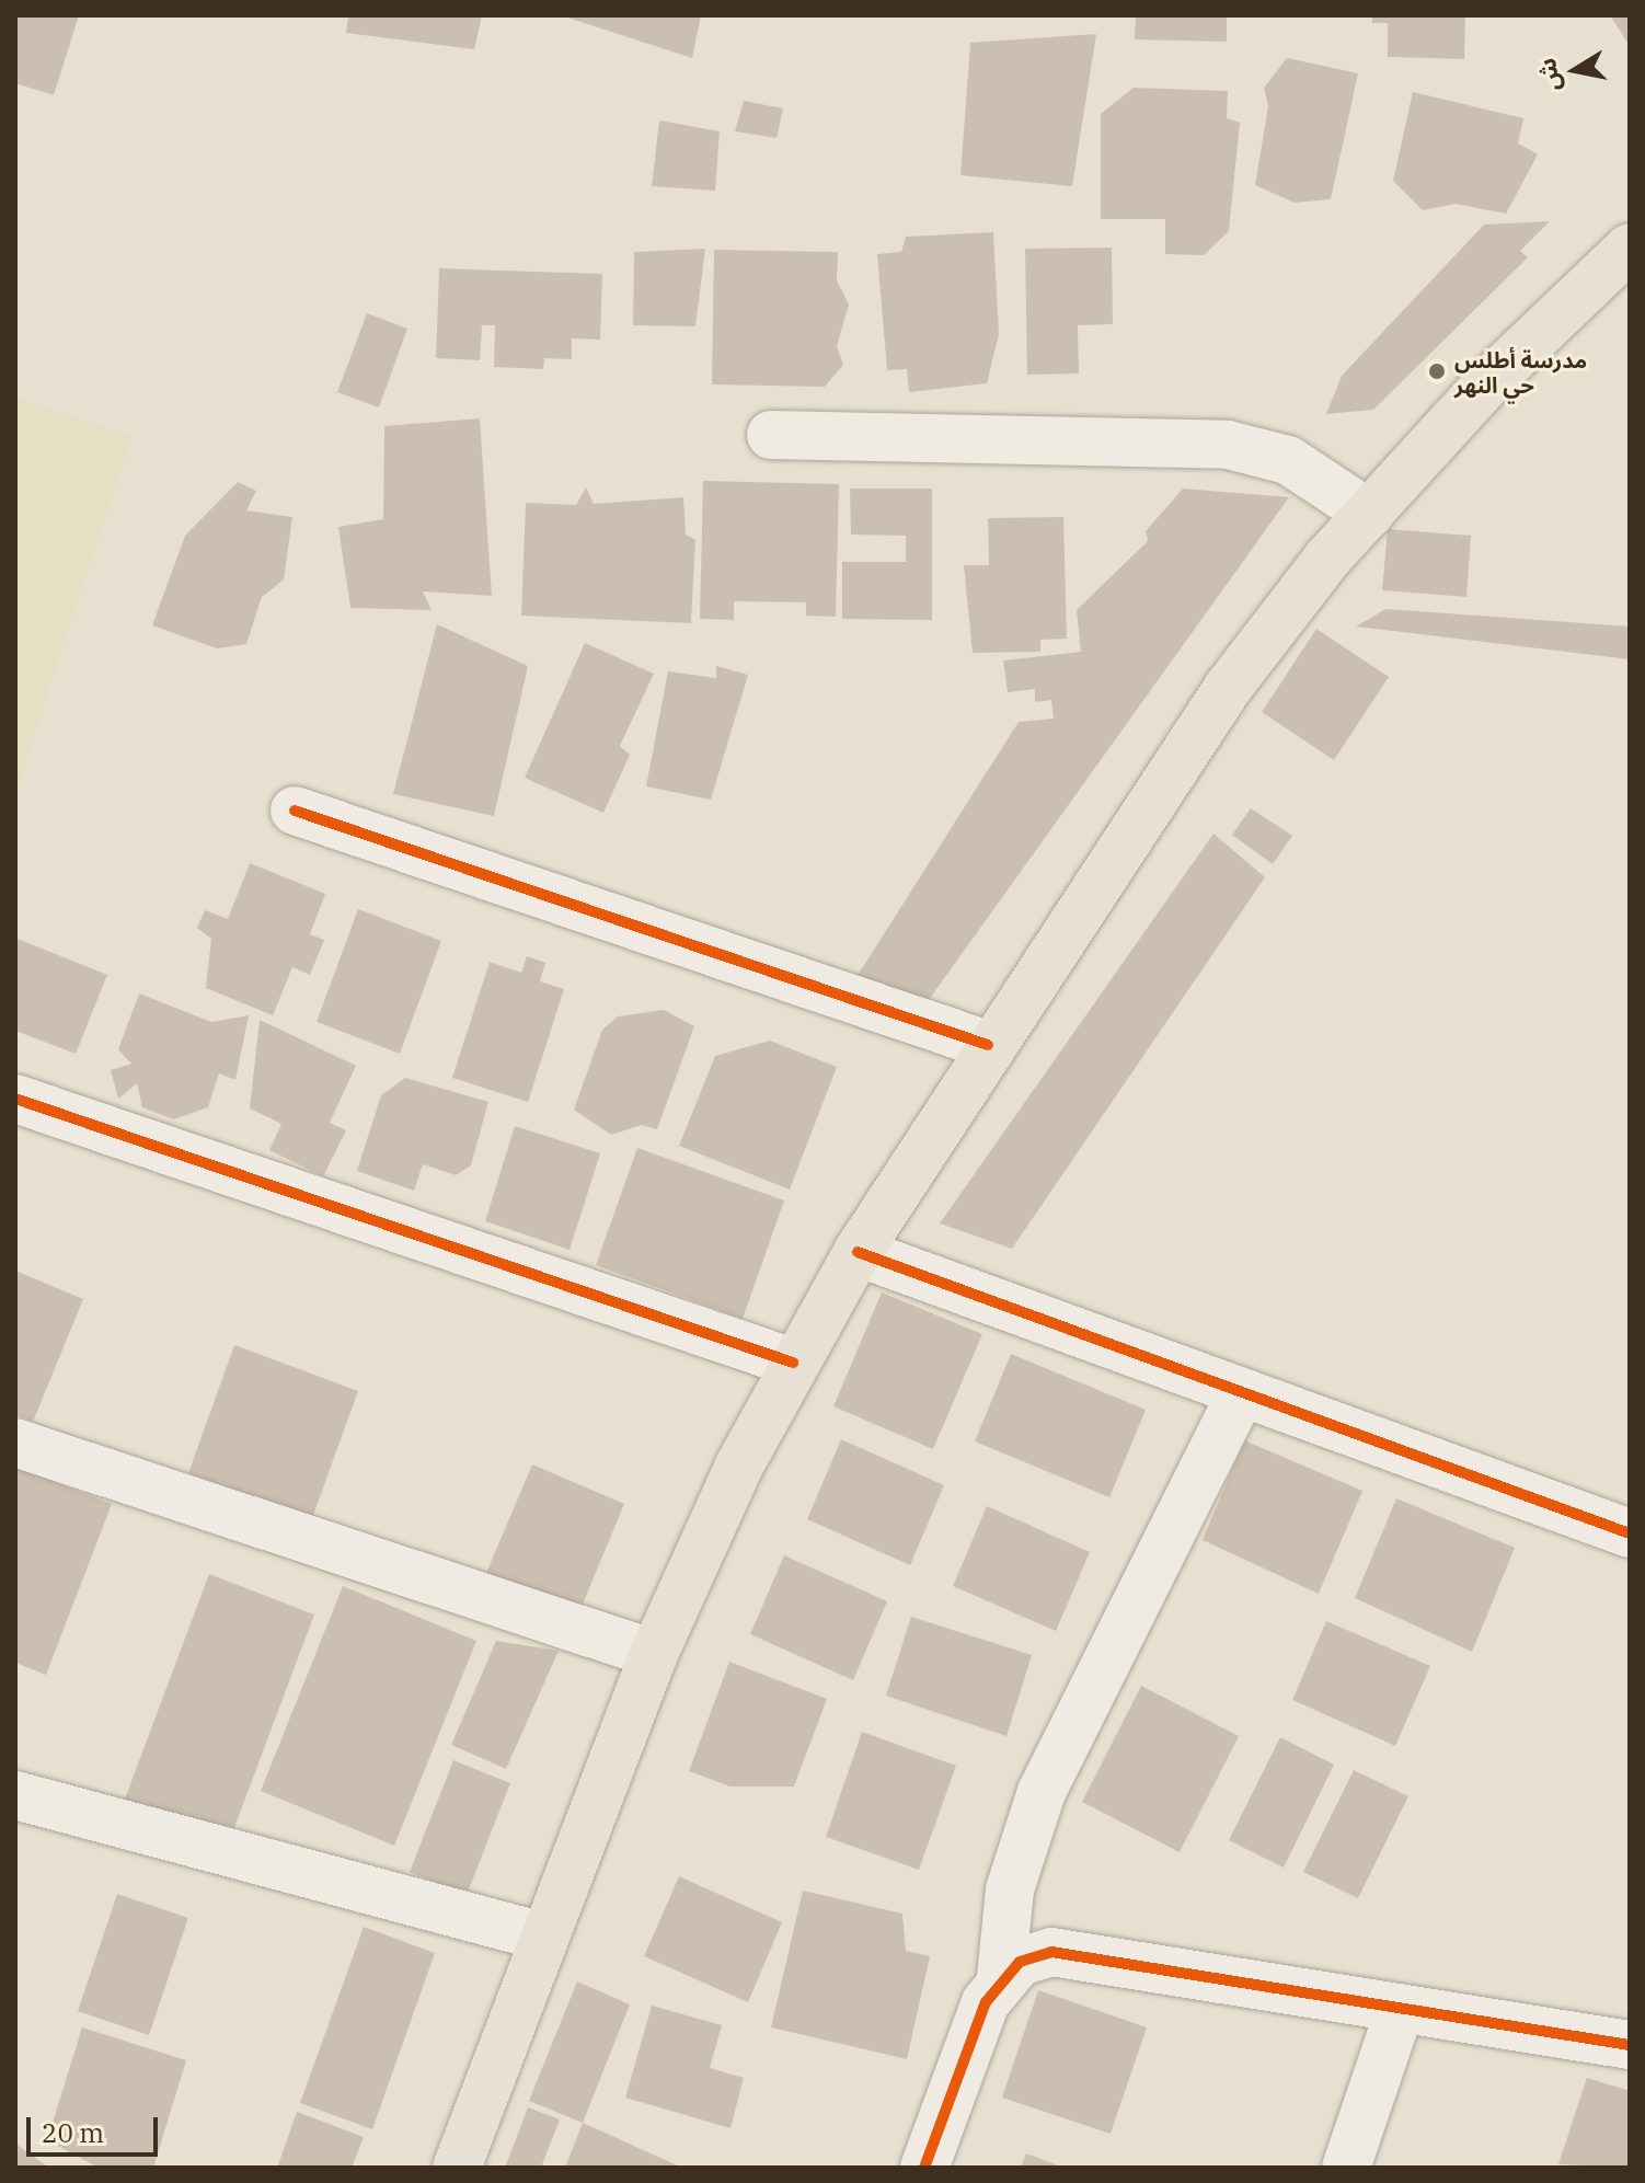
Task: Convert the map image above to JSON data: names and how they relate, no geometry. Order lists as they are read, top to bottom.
{
  "places": ["مدرسة أطلس حي النهر"],
  "scale_bar": "20 m",
  "north": "left"
}
